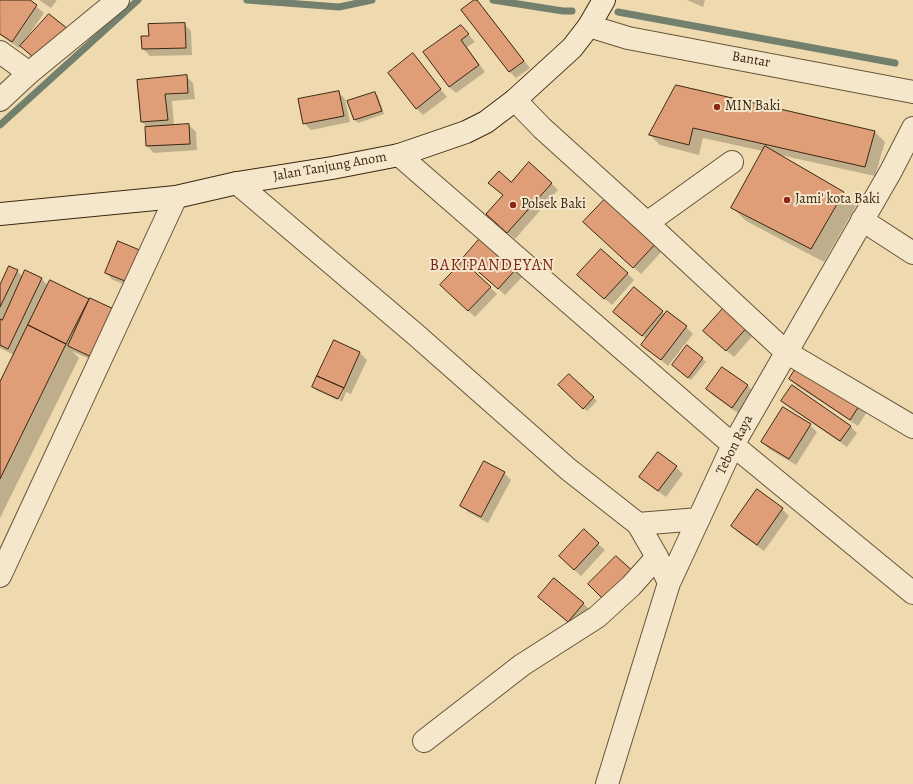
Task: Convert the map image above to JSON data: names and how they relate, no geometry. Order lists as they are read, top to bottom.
{
  "streets": {
    "street": ["Bantar", "Jalan Tanjung Anom", "Tebon Raya"]
  },
  "crossings": [
    ["Bantar", "Jalan Tanjung Anom"]
  ],
  "districts": ["BAKIPANDEYAN"],
  "places": ["MIN Baki", "Jami' kota Baki", "Polsek Baki"]
}
